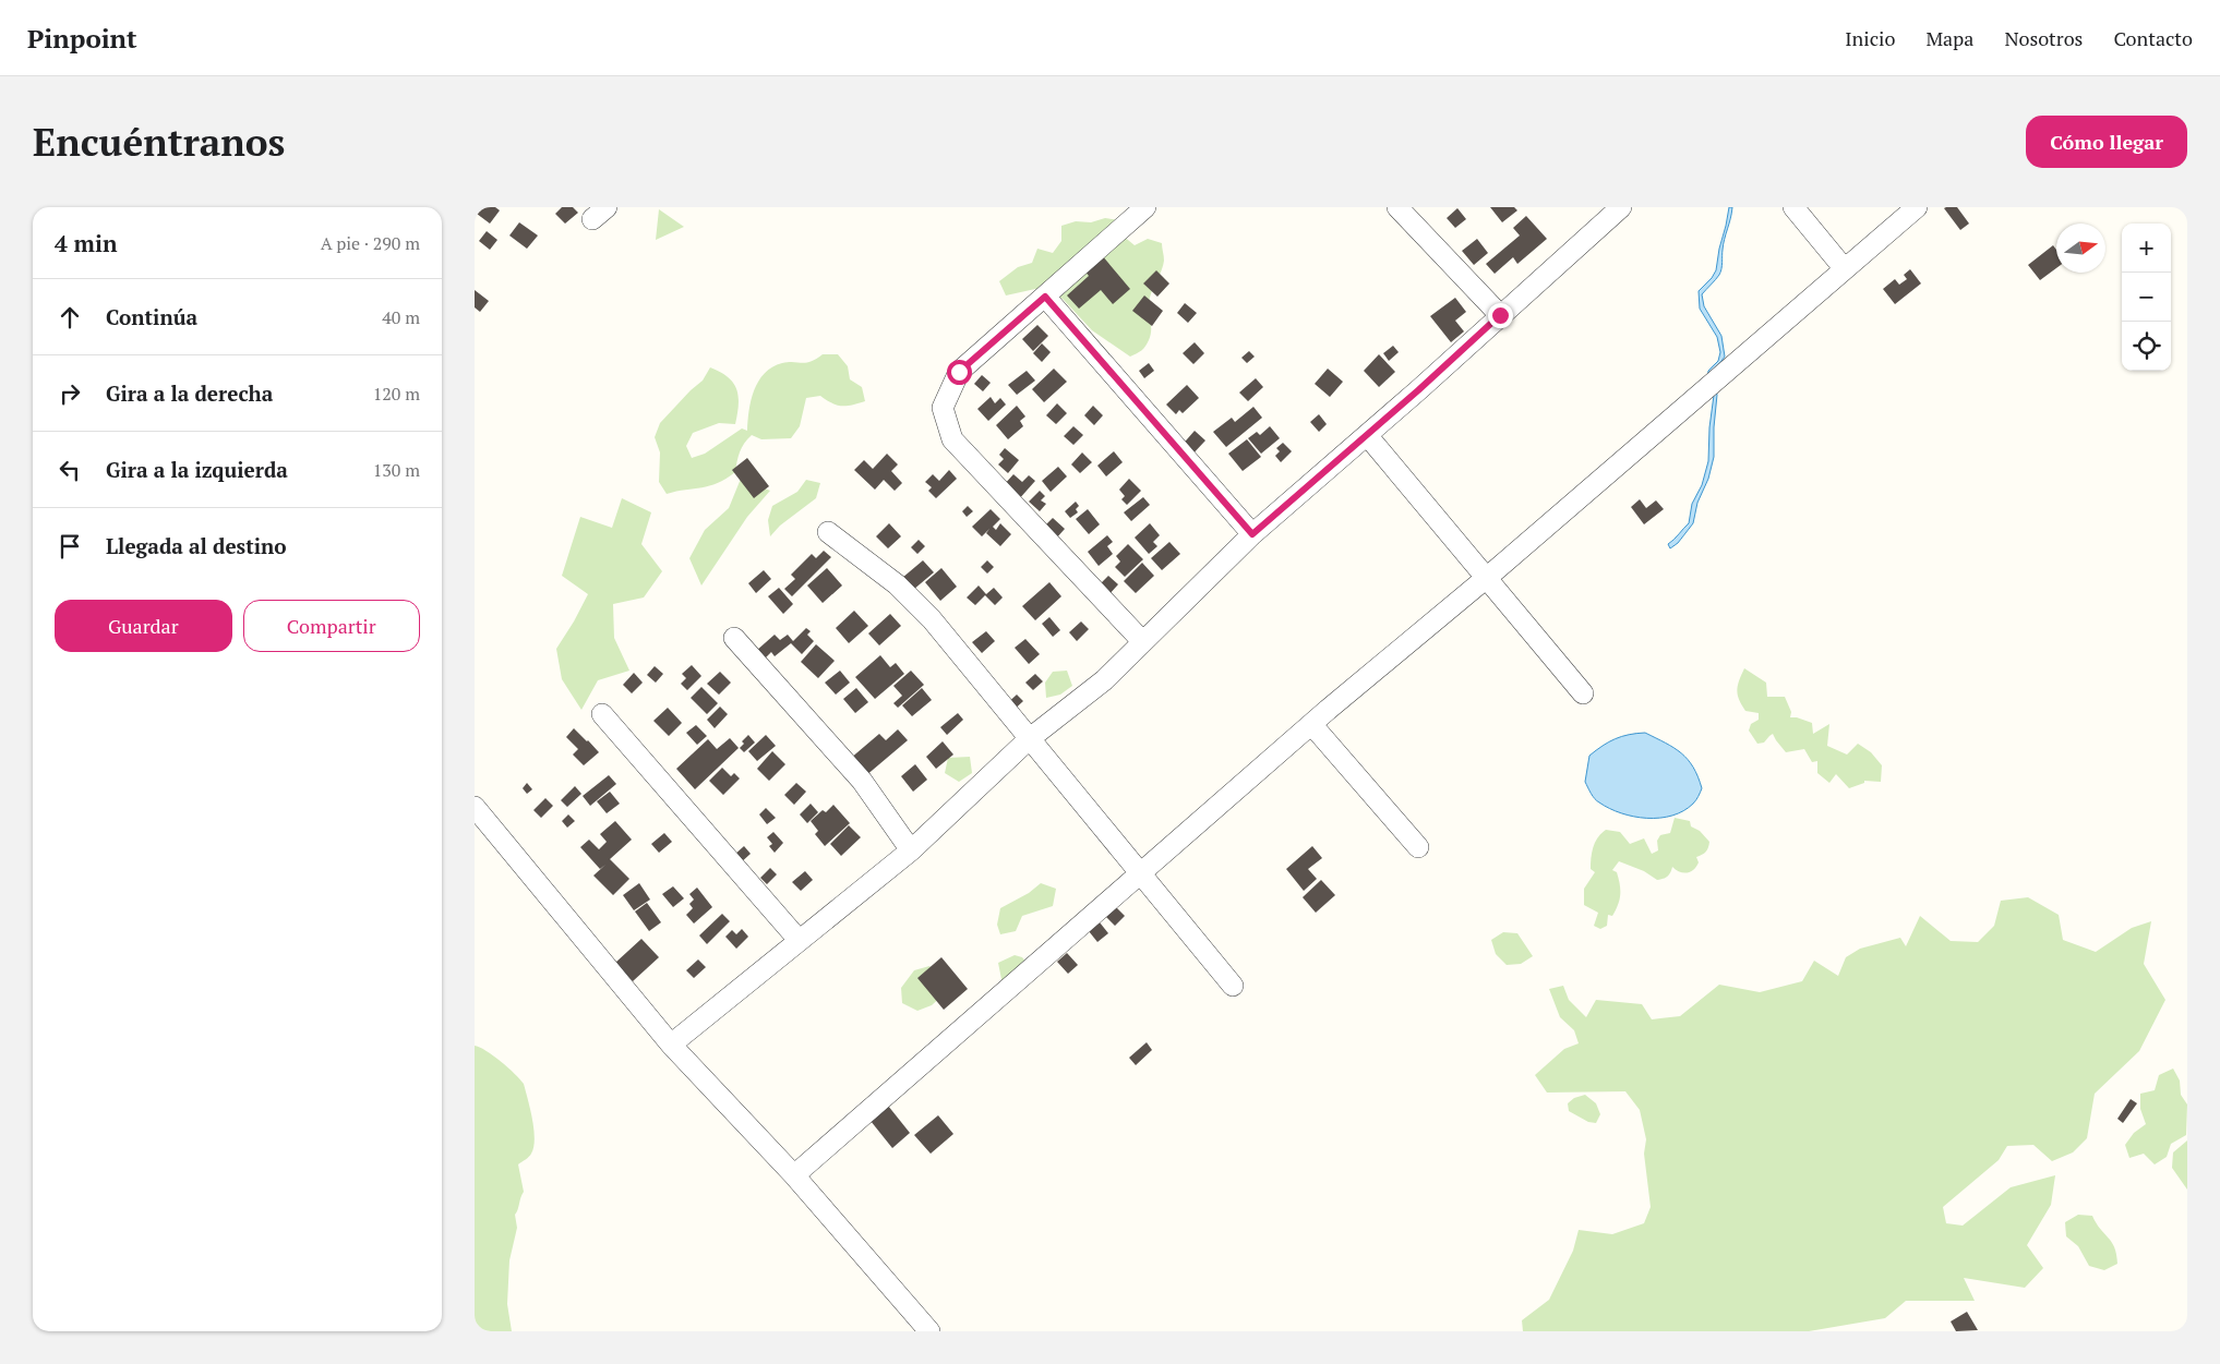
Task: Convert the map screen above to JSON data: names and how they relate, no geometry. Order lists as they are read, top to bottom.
{
  "north": "right",
  "page": {
    "header": "Pinpoint",
    "nav": [
      "Inicio",
      "Mapa",
      "Nosotros",
      "Contacto"
    ],
    "buttons": [
      "Cómo llegar",
      ["Guardar", "Compartir"]
    ],
    "title": "Encuéntranos",
    "heading": ["4 min", "A pie · 290 m"],
    "map_buttons": ["+", "−"],
    "list": [
      ["Continúa", "40 m"],
      ["Gira a la derecha", "120 m"],
      ["Gira a la izquierda", "130 m"],
      "Llegada al destino"
    ]
  }
}
